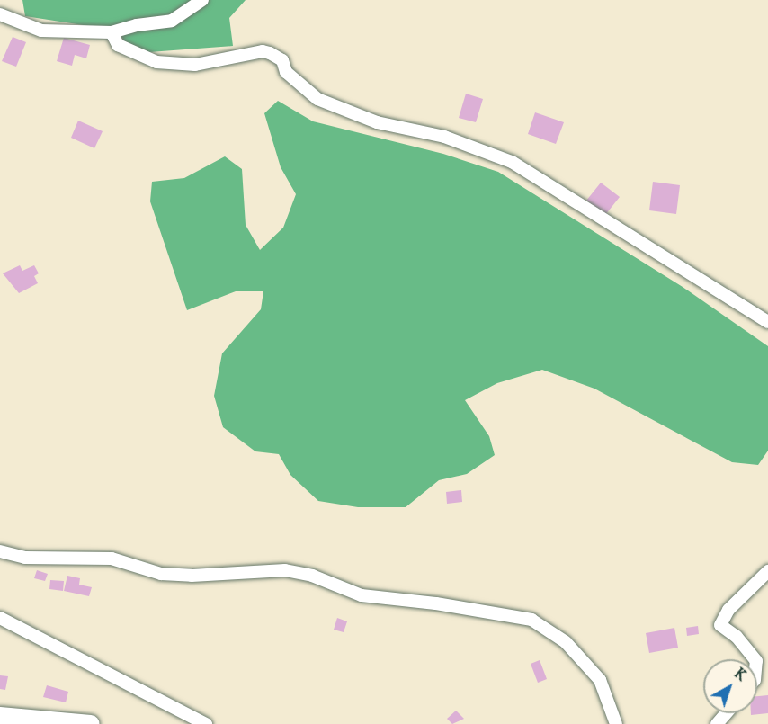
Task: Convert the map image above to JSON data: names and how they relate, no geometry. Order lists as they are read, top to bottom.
{
  "north": "top right"
}
